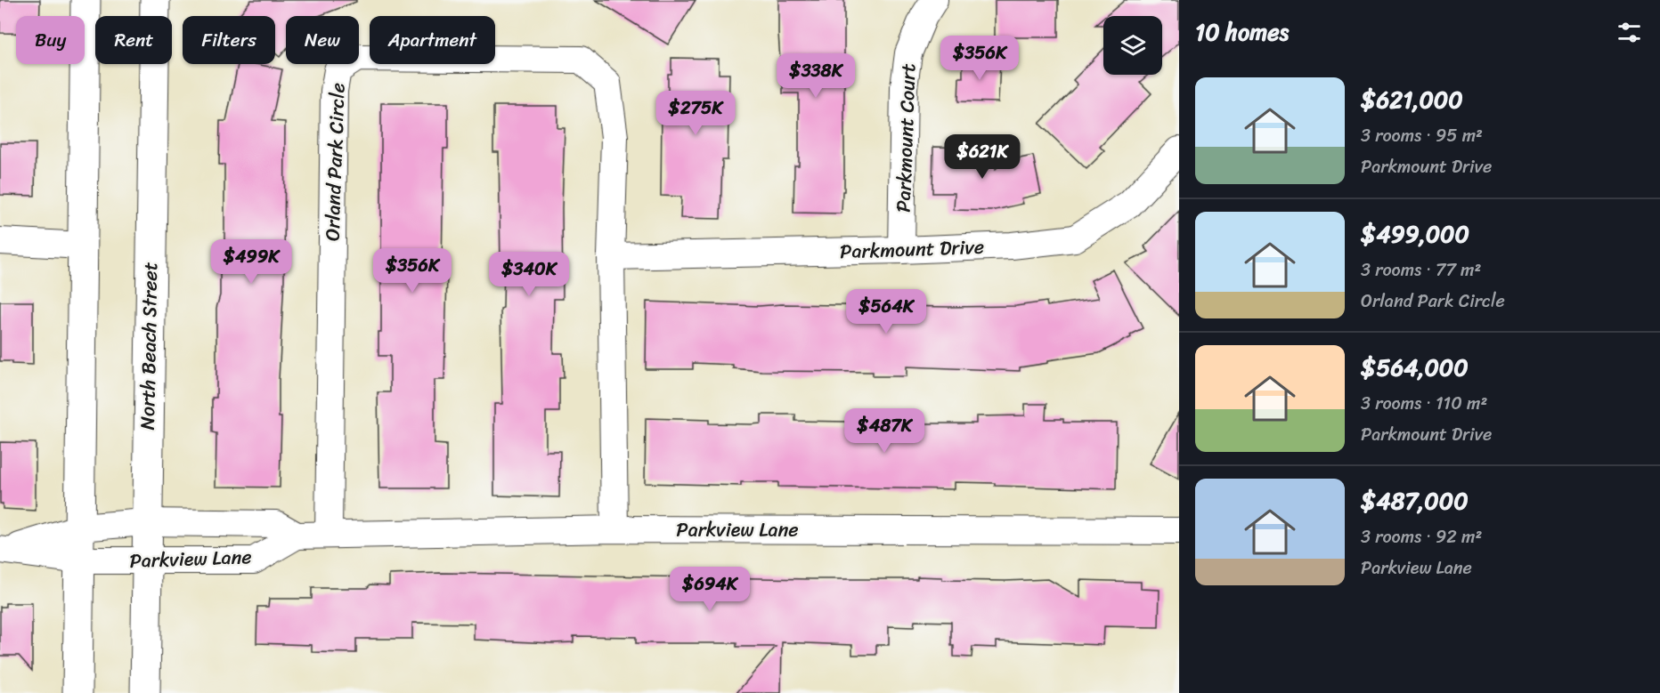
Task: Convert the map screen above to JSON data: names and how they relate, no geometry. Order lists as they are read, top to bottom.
{
  "streets": {
    "main road": ["North Beach Street"],
    "street": [
      "Parkmount Court",
      "Orland Park Circle",
      "Parkmount Drive",
      "Parkview Lane"
    ]
  },
  "crossings": [
    ["Parkmount Court", "Parkmount Drive"],
    ["Orland Park Circle", "Parkmount Drive"],
    ["Orland Park Circle", "Parkview Lane"],
    ["North Beach Street", "Parkview Lane"]
  ],
  "page": {
    "heading": "10 homes",
    "chip": [
      "Buy",
      "Rent",
      "Filters",
      "New",
      "Apartment"
    ],
    "price": [
      "$356K",
      "$338K",
      "$275K",
      "$621K",
      "$499K",
      "$356K",
      "$340K",
      "$564K",
      "$487K",
      "$694K"
    ],
    "list": [
      {
        "name": "$621,000",
        "note": "3 rooms · 95 m² · Parkmount Drive"
      },
      {
        "name": "$499,000",
        "note": "3 rooms · 77 m² · Orland Park Circle"
      },
      {
        "name": "$564,000",
        "note": "3 rooms · 110 m² · Parkmount Drive"
      },
      {
        "name": "$487,000",
        "note": "3 rooms · 92 m² · Parkview Lane"
      }
    ]
  }
}
